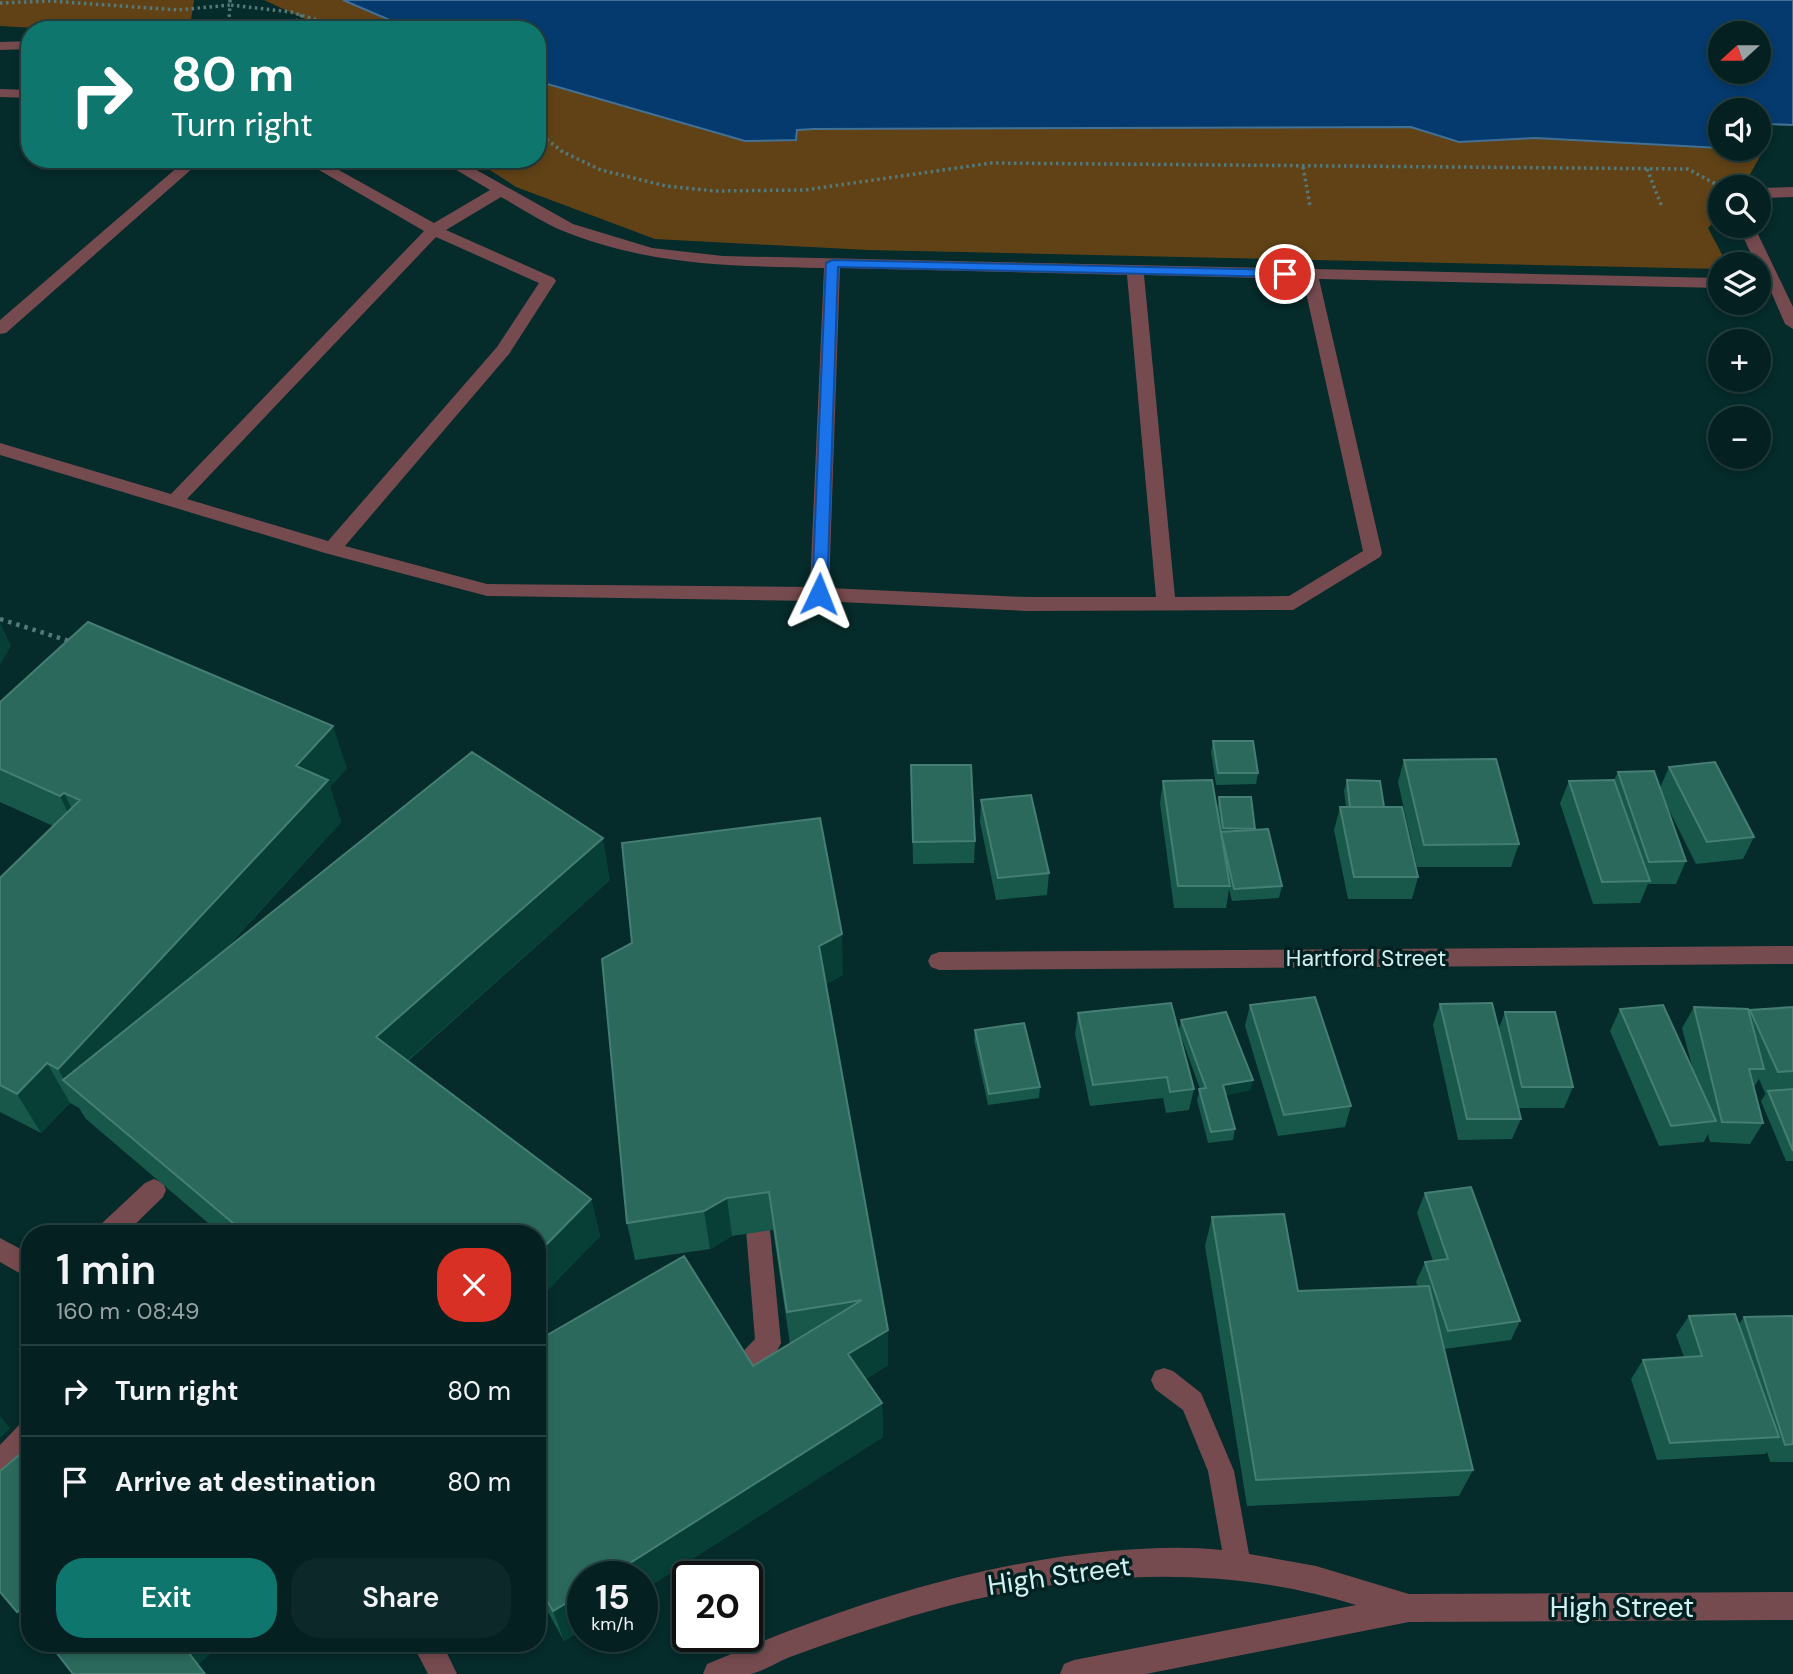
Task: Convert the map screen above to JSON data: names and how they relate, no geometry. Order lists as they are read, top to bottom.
{
  "streets": {
    "street": ["Hartford Street", "High Street"]
  },
  "north": "left",
  "page": {
    "map_buttons": ["+", "−"],
    "turn": ["80 m", "Turn right"],
    "heading": ["1 min", "160 m · 08:49"],
    "list": [
      {
        "name": "Turn right",
        "value": "80 m"
      },
      {
        "name": "Arrive at destination",
        "value": "80 m"
      }
    ],
    "buttons": ["Exit", "Share"],
    "speed": "15 km/h",
    "limit": "20"
  }
}
